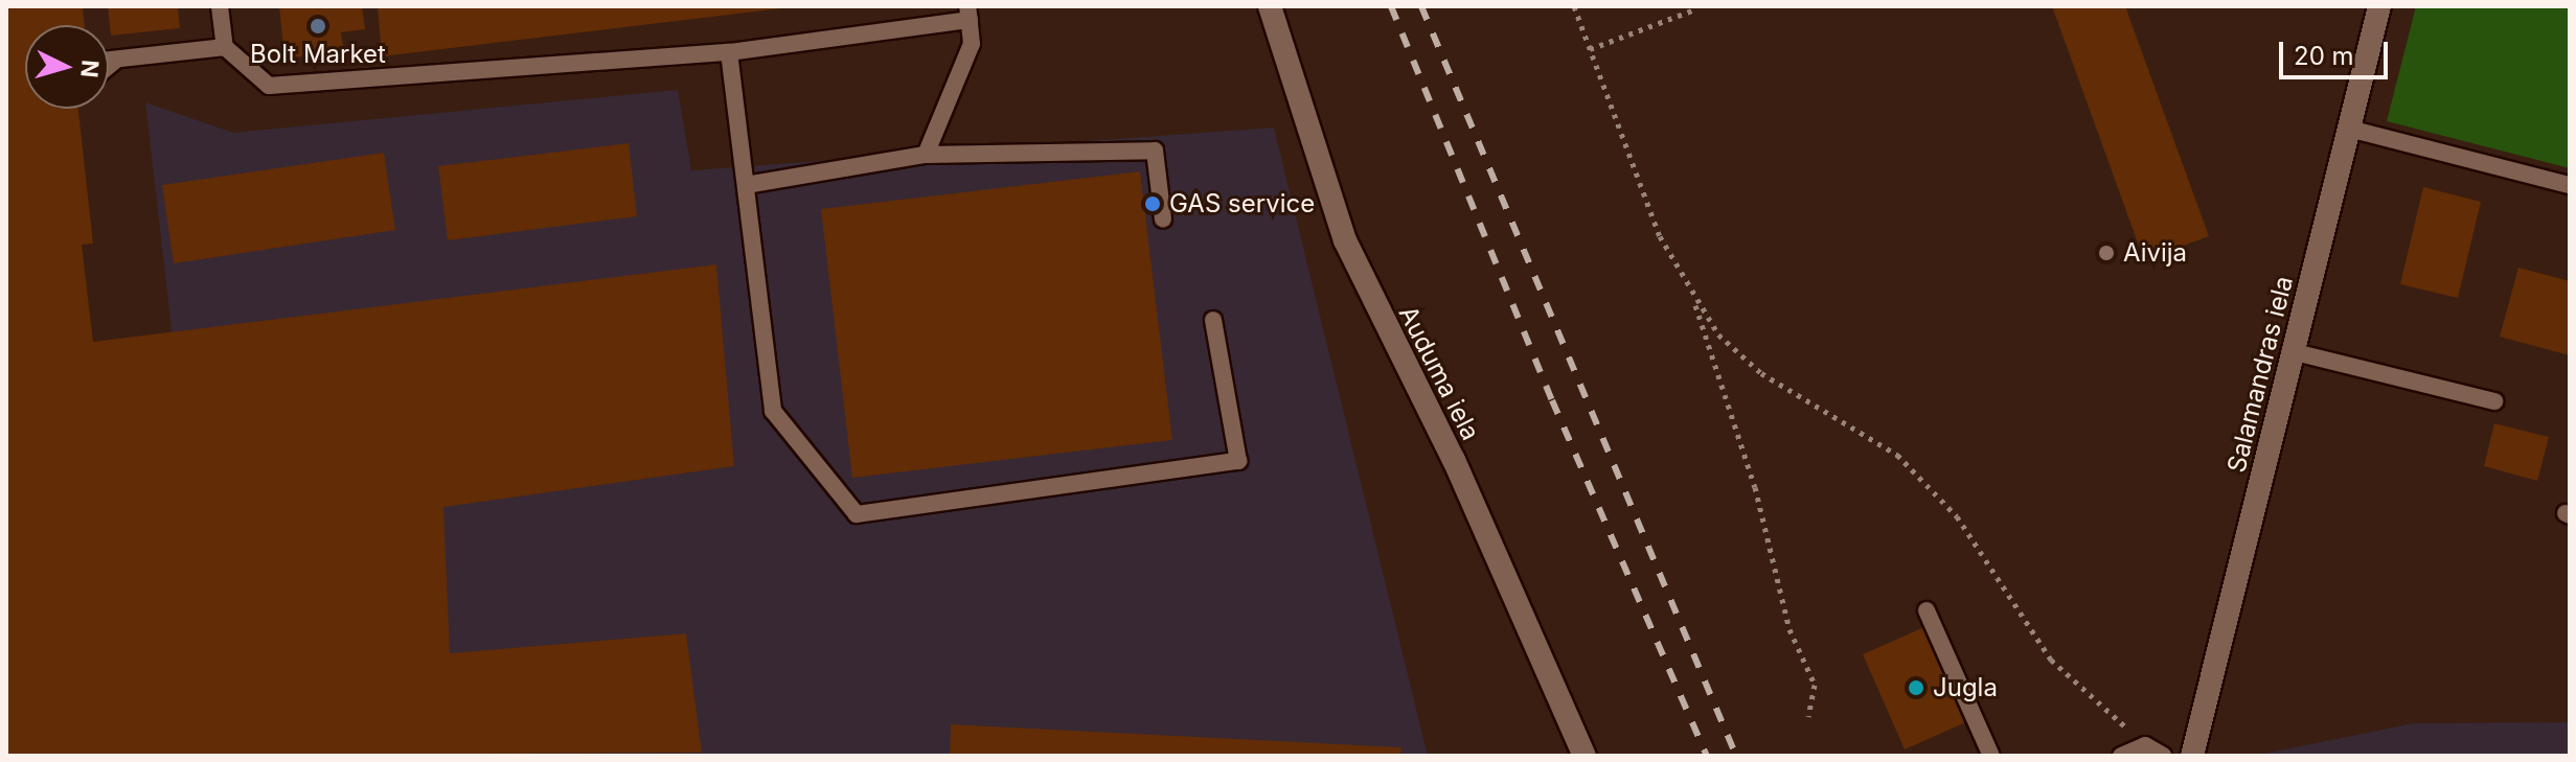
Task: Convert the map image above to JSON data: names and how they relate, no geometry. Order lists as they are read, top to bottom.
{
  "streets": {
    "street": ["Auduma iela", "Salamandras iela"]
  },
  "places": [
    "Bolt Market",
    "GAS service",
    "Aivija",
    "Jugla"
  ],
  "scale_bar": "20 m",
  "north": "right"
}
